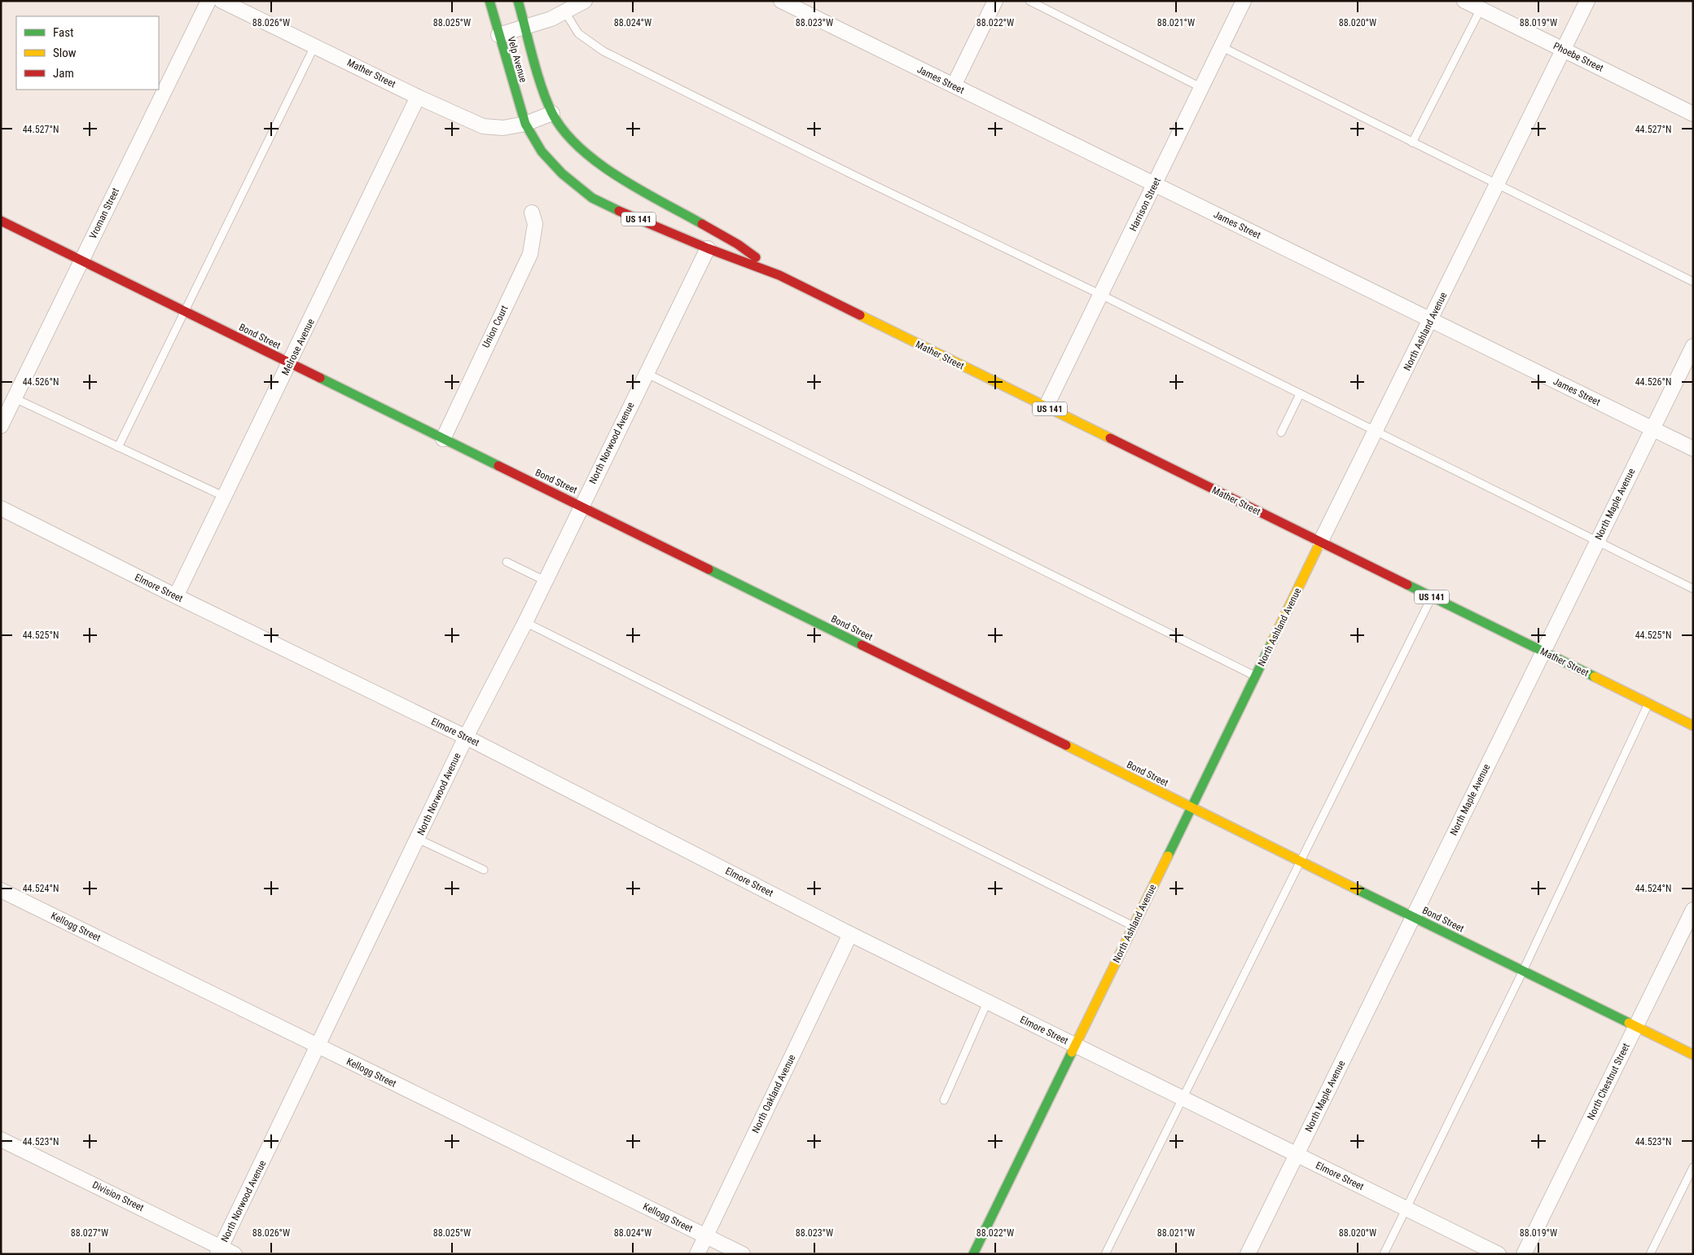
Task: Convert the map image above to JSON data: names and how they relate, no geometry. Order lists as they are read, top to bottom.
{
  "streets": {
    "street": [
      "Phoebe Street",
      "Velp Avenue",
      "Mather Street",
      "James Street",
      "Harrison Street",
      "Vroman Street",
      "US 141",
      "Union Court",
      "North Ashland Avenue",
      "Bond Street",
      "Melrose Avenue",
      "North Norwood Avenue",
      "North Maple Avenue",
      "Elmore Street",
      "Kellogg Street",
      "North Chestnut Street",
      "North Oakland Avenue",
      "Division Street"
    ]
  },
  "crossings": [
    ["Phoebe Street", "North Ashland Avenue"],
    ["Velp Avenue", "Mather Street"],
    ["Mather Street", "Harrison Street"],
    ["Mather Street", "North Ashland Avenue"],
    ["Mather Street", "Melrose Avenue"],
    ["Mather Street", "North Norwood Avenue"],
    ["Mather Street", "North Maple Avenue"],
    ["James Street", "Harrison Street"],
    ["James Street", "North Ashland Avenue"],
    ["James Street", "North Maple Avenue"],
    ["Vroman Street", "Bond Street"],
    ["Union Court", "Bond Street"],
    ["North Ashland Avenue", "Bond Street"],
    ["North Ashland Avenue", "Elmore Street"],
    ["Bond Street", "Melrose Avenue"],
    ["Bond Street", "North Norwood Avenue"],
    ["Bond Street", "North Maple Avenue"],
    ["Bond Street", "North Chestnut Street"],
    ["Melrose Avenue", "Elmore Street"],
    ["North Norwood Avenue", "Elmore Street"],
    ["North Norwood Avenue", "Kellogg Street"],
    ["North Norwood Avenue", "Division Street"],
    ["North Maple Avenue", "Elmore Street"],
    ["Elmore Street", "North Oakland Avenue"],
    ["Kellogg Street", "North Oakland Avenue"]
  ],
  "legend": ["Fast", "Slow", "Jam"],
  "coordinates": [
    "88.026°W",
    "88.025°W",
    "88.024°W",
    "88.023°W",
    "88.022°W",
    "88.021°W",
    "88.020°W",
    "88.019°W",
    "44.527°N",
    "44.526°N",
    "44.525°N",
    "44.524°N",
    "44.523°N",
    "88.027°W"
  ]
}
